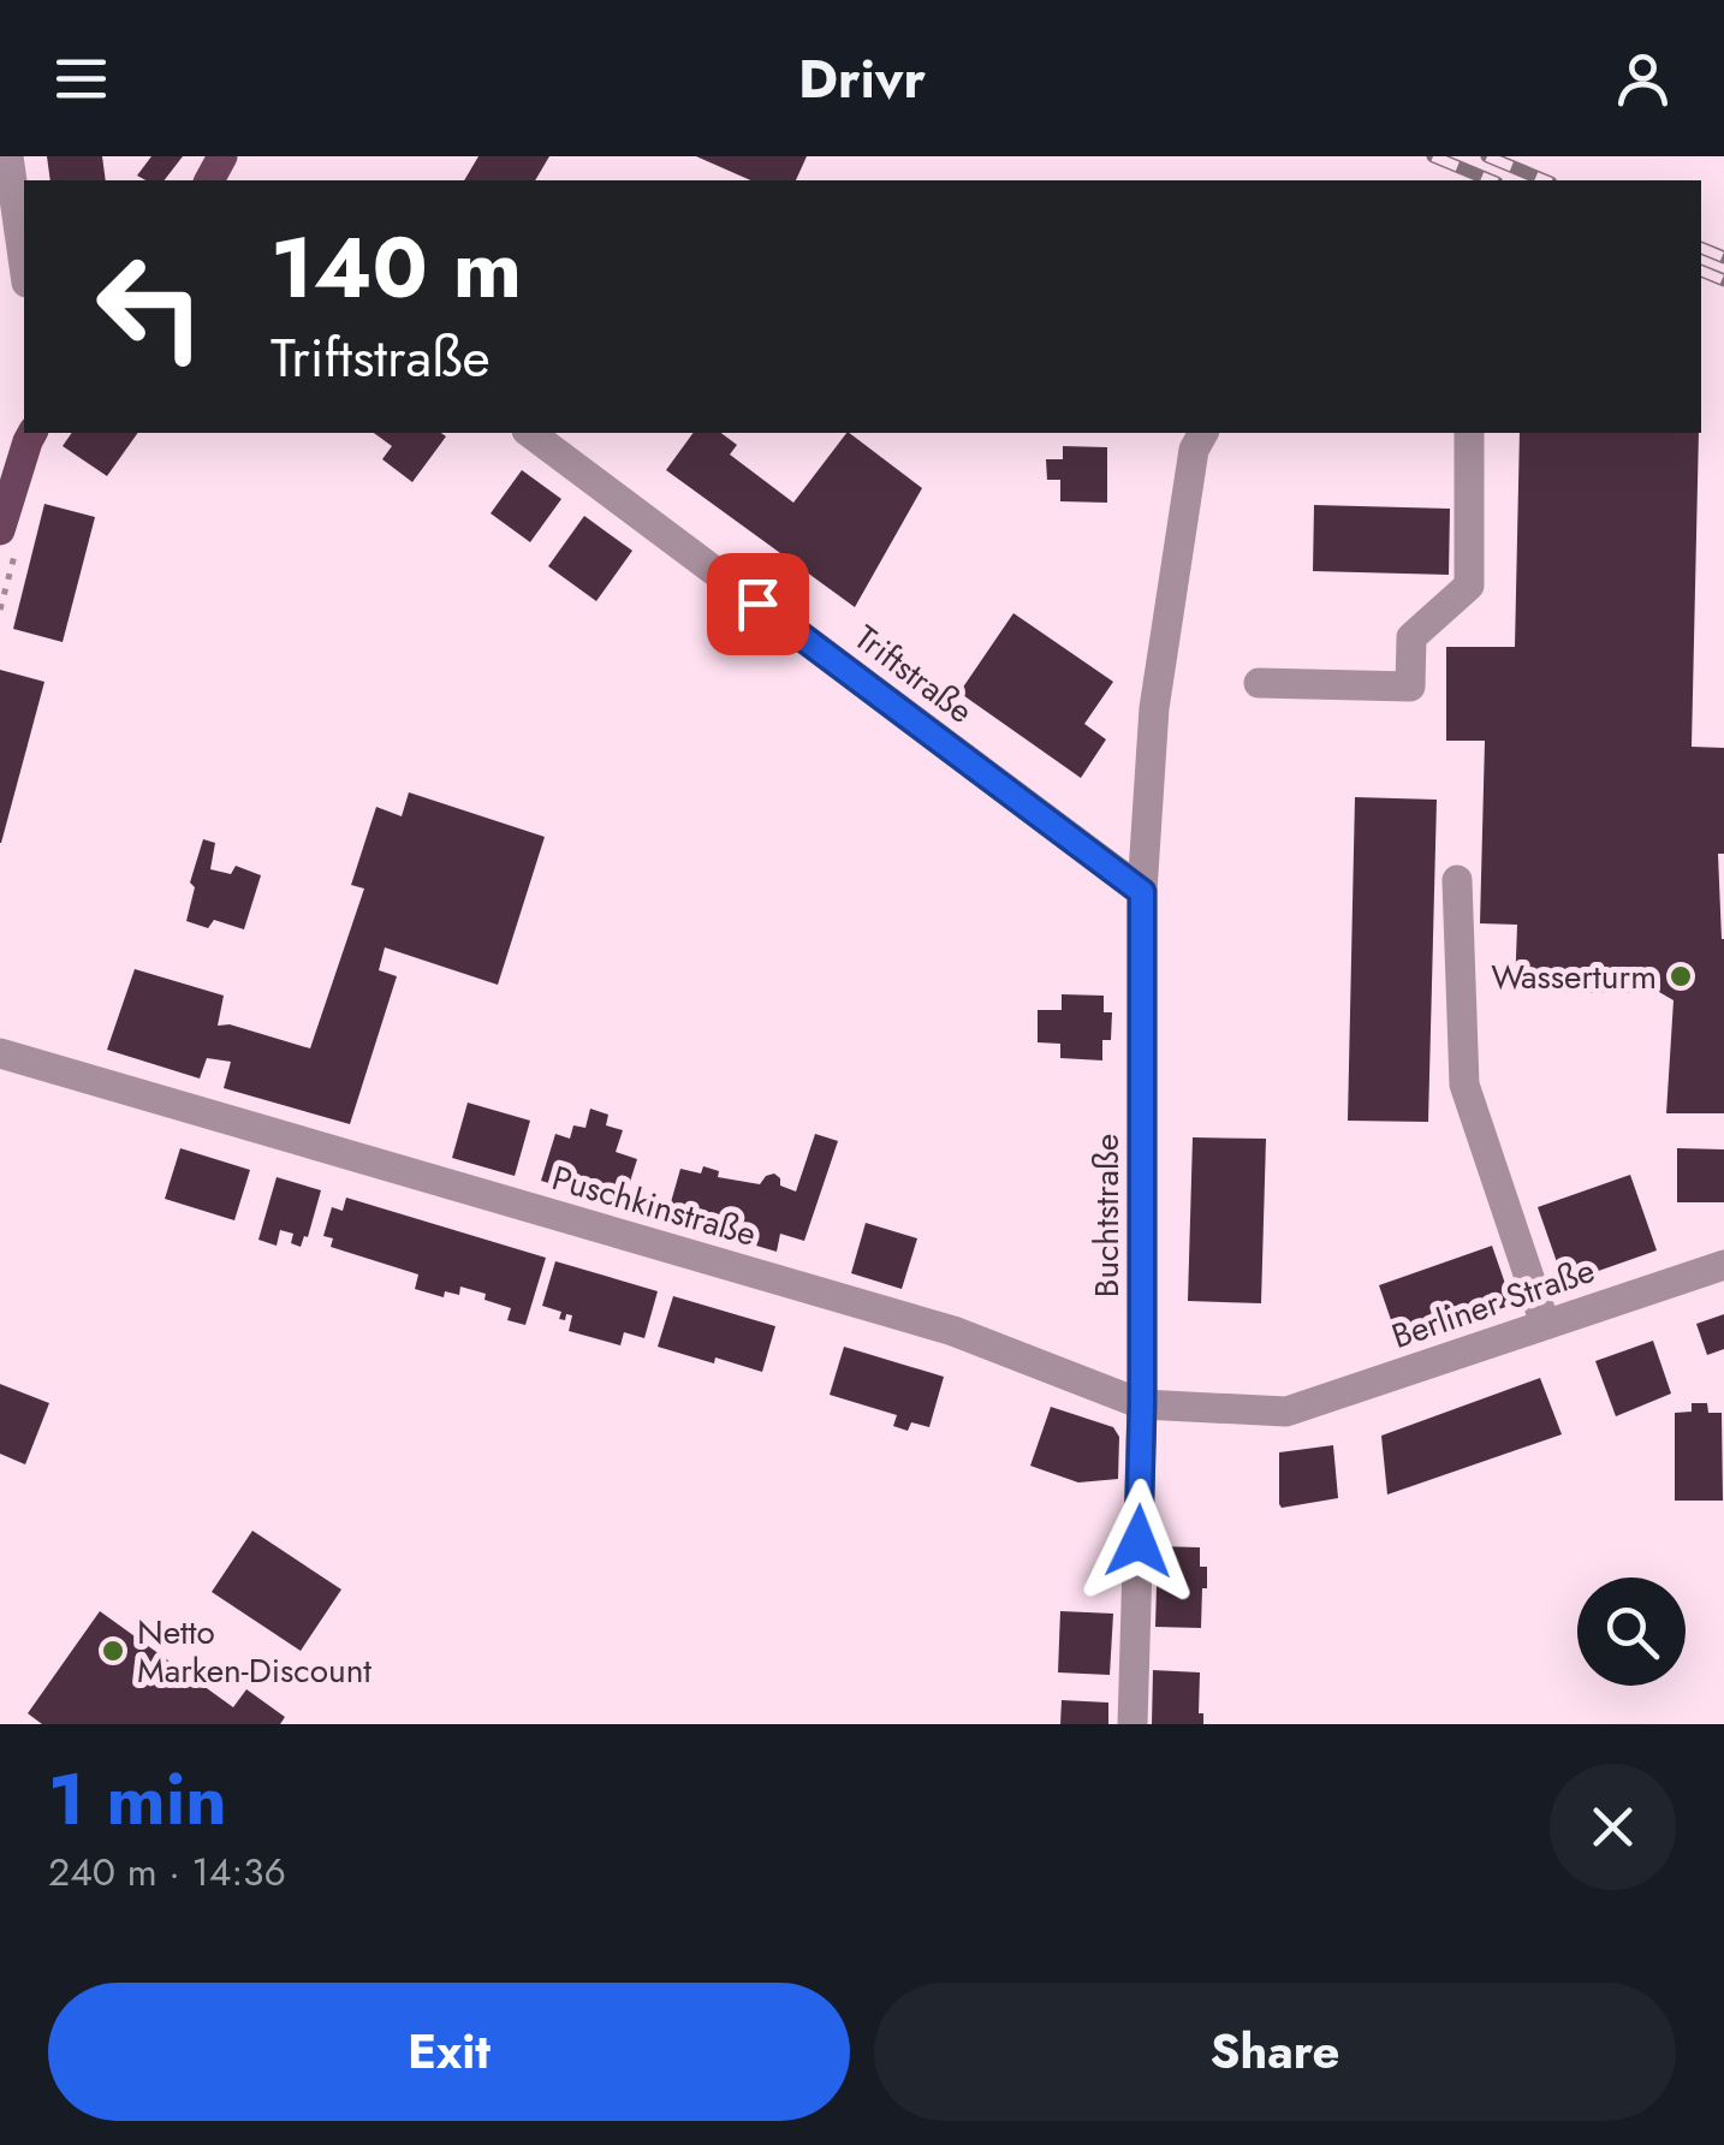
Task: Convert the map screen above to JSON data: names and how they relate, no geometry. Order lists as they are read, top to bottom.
{
  "streets": {
    "street": [
      "Triftstraße",
      "Puschkinstraße",
      "Buchtstraße",
      "Berliner Straße"
    ]
  },
  "crossings": [
    ["Triftstraße", "Buchtstraße"],
    ["Puschkinstraße", "Buchtstraße"],
    ["Puschkinstraße", "Berliner Straße"]
  ],
  "places": ["Wasserturm", "Netto Marken-Discount"],
  "page": {
    "header": "Drivr",
    "turn": ["140 m", "Triftstraße"],
    "heading": ["1 min", "240 m · 14:36"],
    "buttons": ["Exit", "Share"]
  }
}
